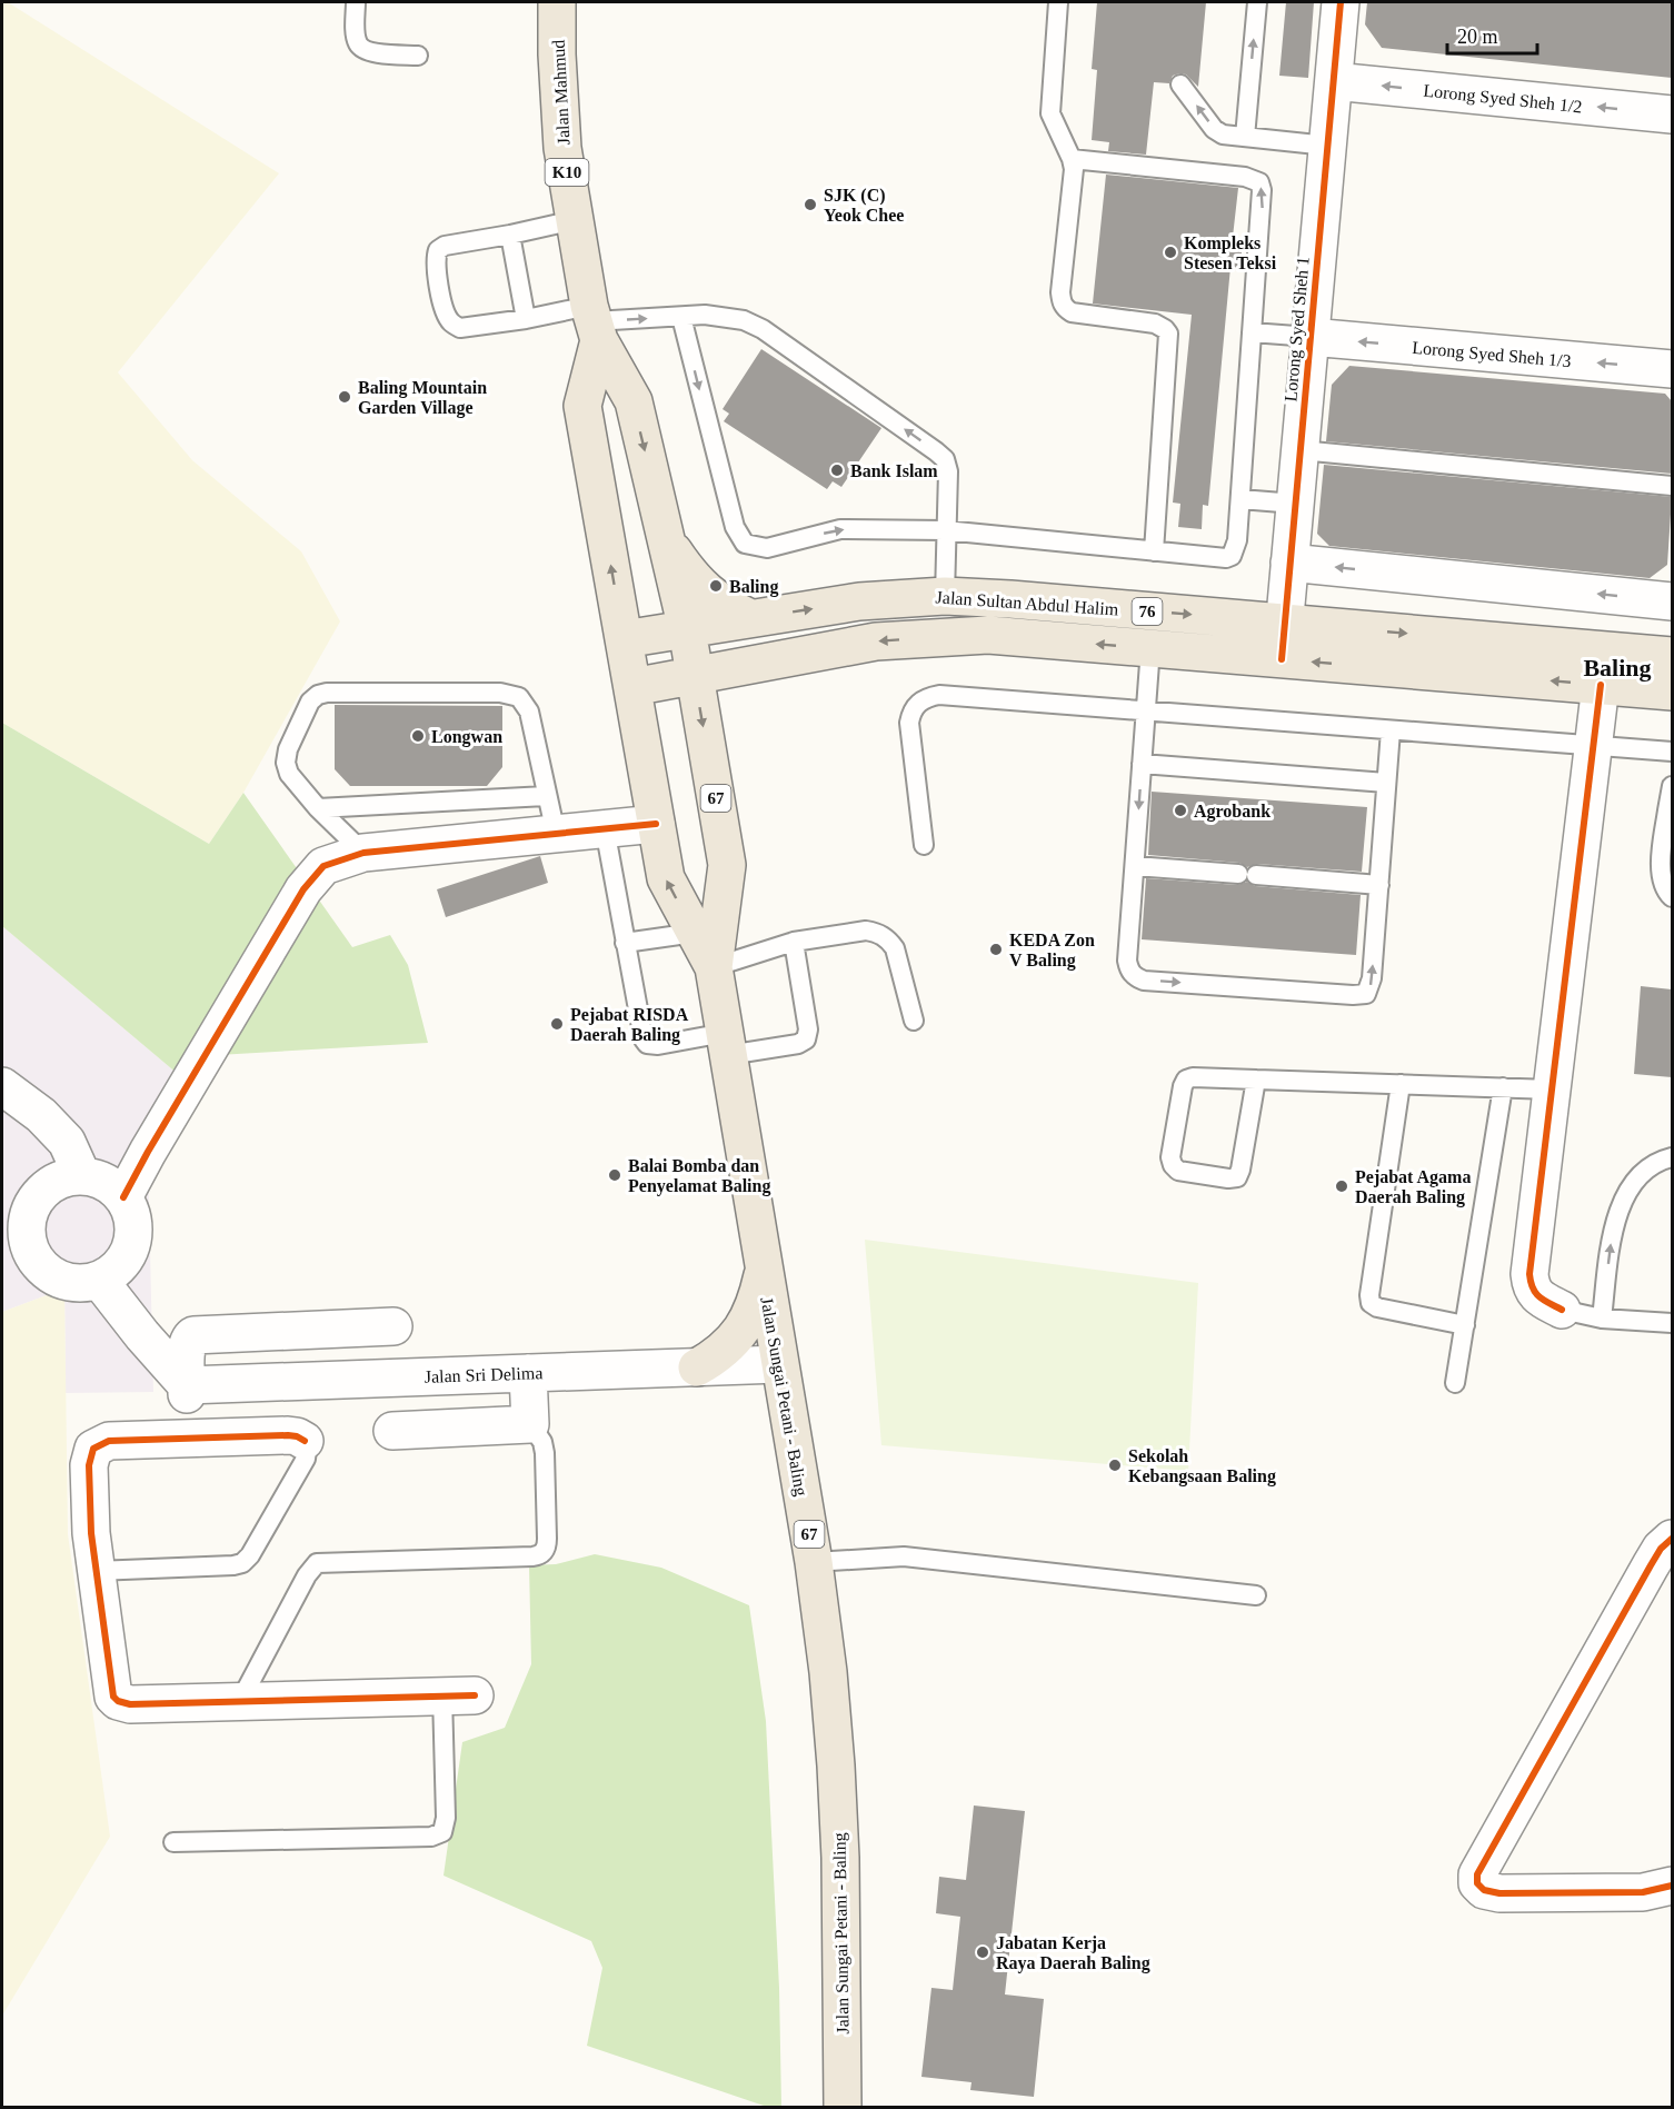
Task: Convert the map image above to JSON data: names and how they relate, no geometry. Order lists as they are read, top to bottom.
{
  "streets": {
    "main road": [
      "Jalan Mahmud",
      "K10",
      "Jalan Sultan Abdul Halim",
      "76",
      "67",
      "Jalan Sungai Petani - Baling"
    ],
    "street": [
      "Lorong Syed Sheh 1/2",
      "Lorong Syed Sheh 1",
      "Lorong Syed Sheh 1/3",
      "Jalan Sri Delima"
    ]
  },
  "crossings": [
    ["Jalan Mahmud", "Jalan Sultan Abdul Halim"],
    ["Jalan Mahmud", "Jalan Sungai Petani - Baling"],
    ["Lorong Syed Sheh 1/2", "Lorong Syed Sheh 1"],
    ["Lorong Syed Sheh 1", "Lorong Syed Sheh 1/3"],
    ["Lorong Syed Sheh 1", "Jalan Sultan Abdul Halim"],
    ["Jalan Sultan Abdul Halim", "Jalan Sungai Petani - Baling"],
    ["Jalan Sri Delima", "Jalan Sungai Petani - Baling"]
  ],
  "one_way": ["Lorong Syed Sheh 1/2"],
  "districts": ["Baling"],
  "places": [
    "SJK (C) Yeok Chee",
    "Kompleks Stesen Teksi",
    "Baling Mountain Garden Village",
    "Bank Islam",
    "Baling",
    "Longwan",
    "Agrobank",
    "KEDA Zon V Baling",
    "Pejabat RISDA Daerah Baling",
    "Balai Bomba dan Penyelamat Baling",
    "Pejabat Agama Daerah Baling",
    "Sekolah Kebangsaan Baling",
    "Jabatan Kerja Raya Daerah Baling"
  ],
  "scale_bar": "20 m"
}
